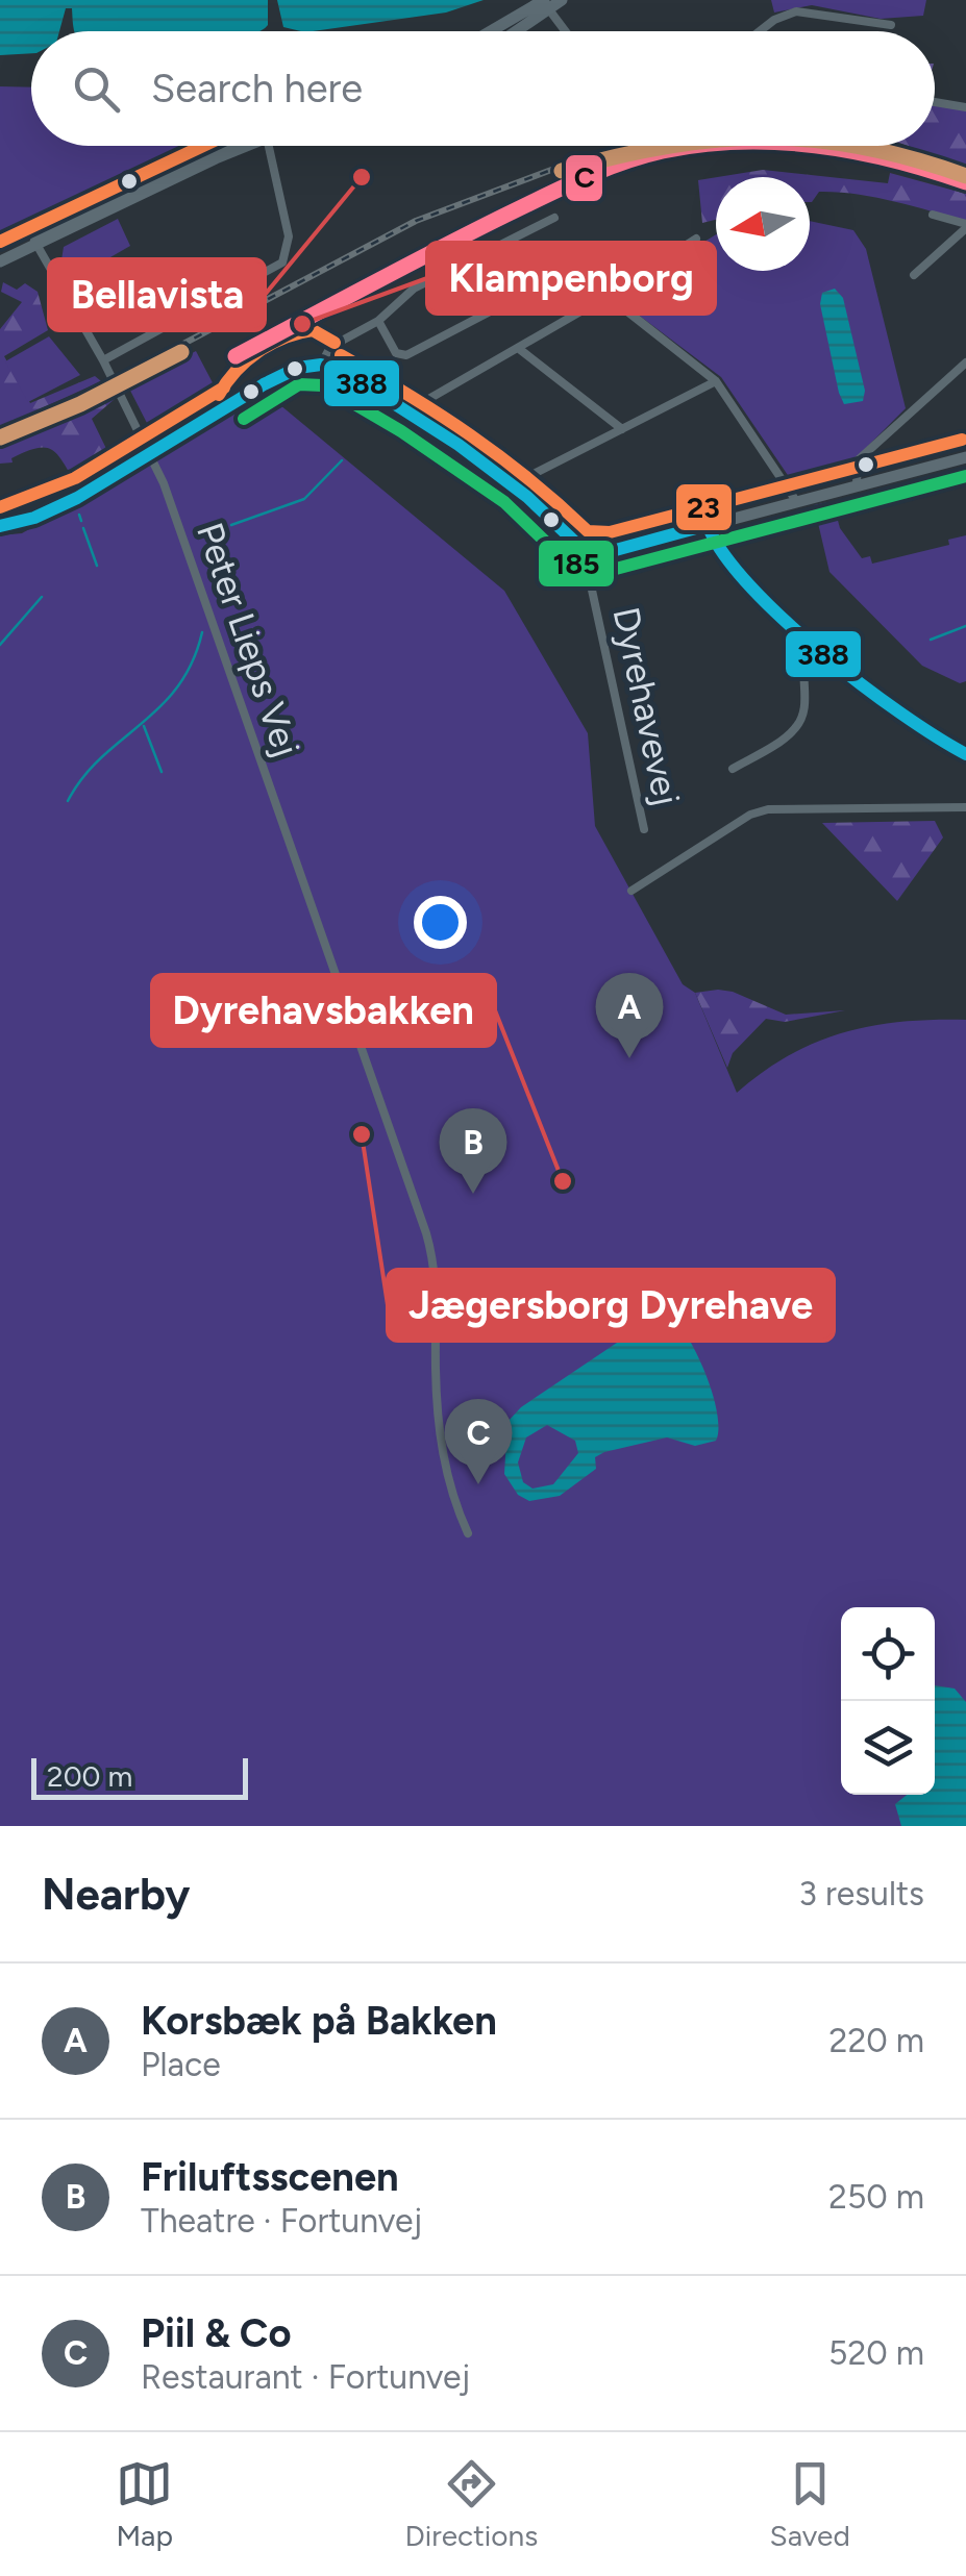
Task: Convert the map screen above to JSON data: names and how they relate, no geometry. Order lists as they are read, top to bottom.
{
  "streets": {
    "street": ["Peter Lieps Vej", "Dyrehavevej"]
  },
  "places": [
    "Bellavista",
    "Klampenborg",
    "Jægersborg Dyrehave",
    "Dyrehavsbakken"
  ],
  "lines": [
    "transit line C",
    "transit line 23",
    "transit line 388",
    "transit line 185"
  ],
  "scale_bar": "200 m",
  "north": "left",
  "page": {
    "search": "Search here",
    "pins": ["A", "B", "C"],
    "scale": "200 m",
    "heading": ["Nearby", "3 results"],
    "list": [
      {
        "mark": "A",
        "name": "Korsbæk på Bakken",
        "note": "Place",
        "value": "220 m"
      },
      {
        "mark": "B",
        "name": "Friluftsscenen",
        "note": "Theatre · Fortunvej",
        "value": "250 m"
      },
      {
        "mark": "C",
        "name": "Piil & Co",
        "note": "Restaurant · Fortunvej",
        "value": "520 m"
      }
    ],
    "nav": ["Map", "Directions", "Saved"]
  }
}
